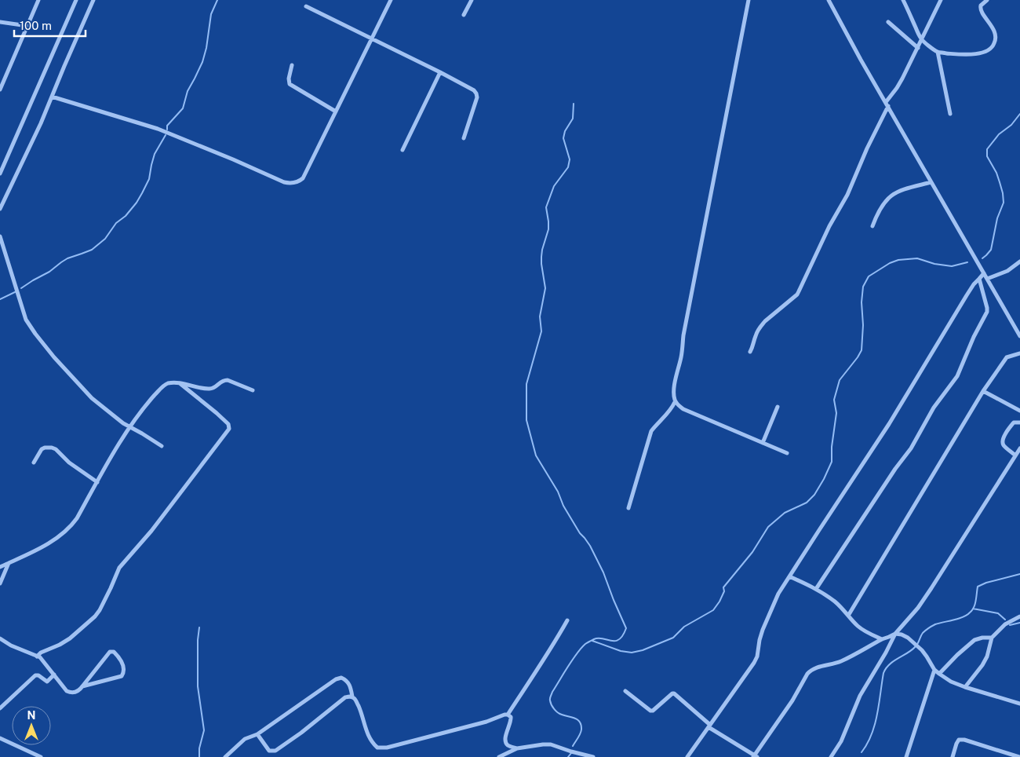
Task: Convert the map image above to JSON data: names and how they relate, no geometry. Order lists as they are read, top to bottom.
{
  "scale_bar": "100 m",
  "north": "top"
}
